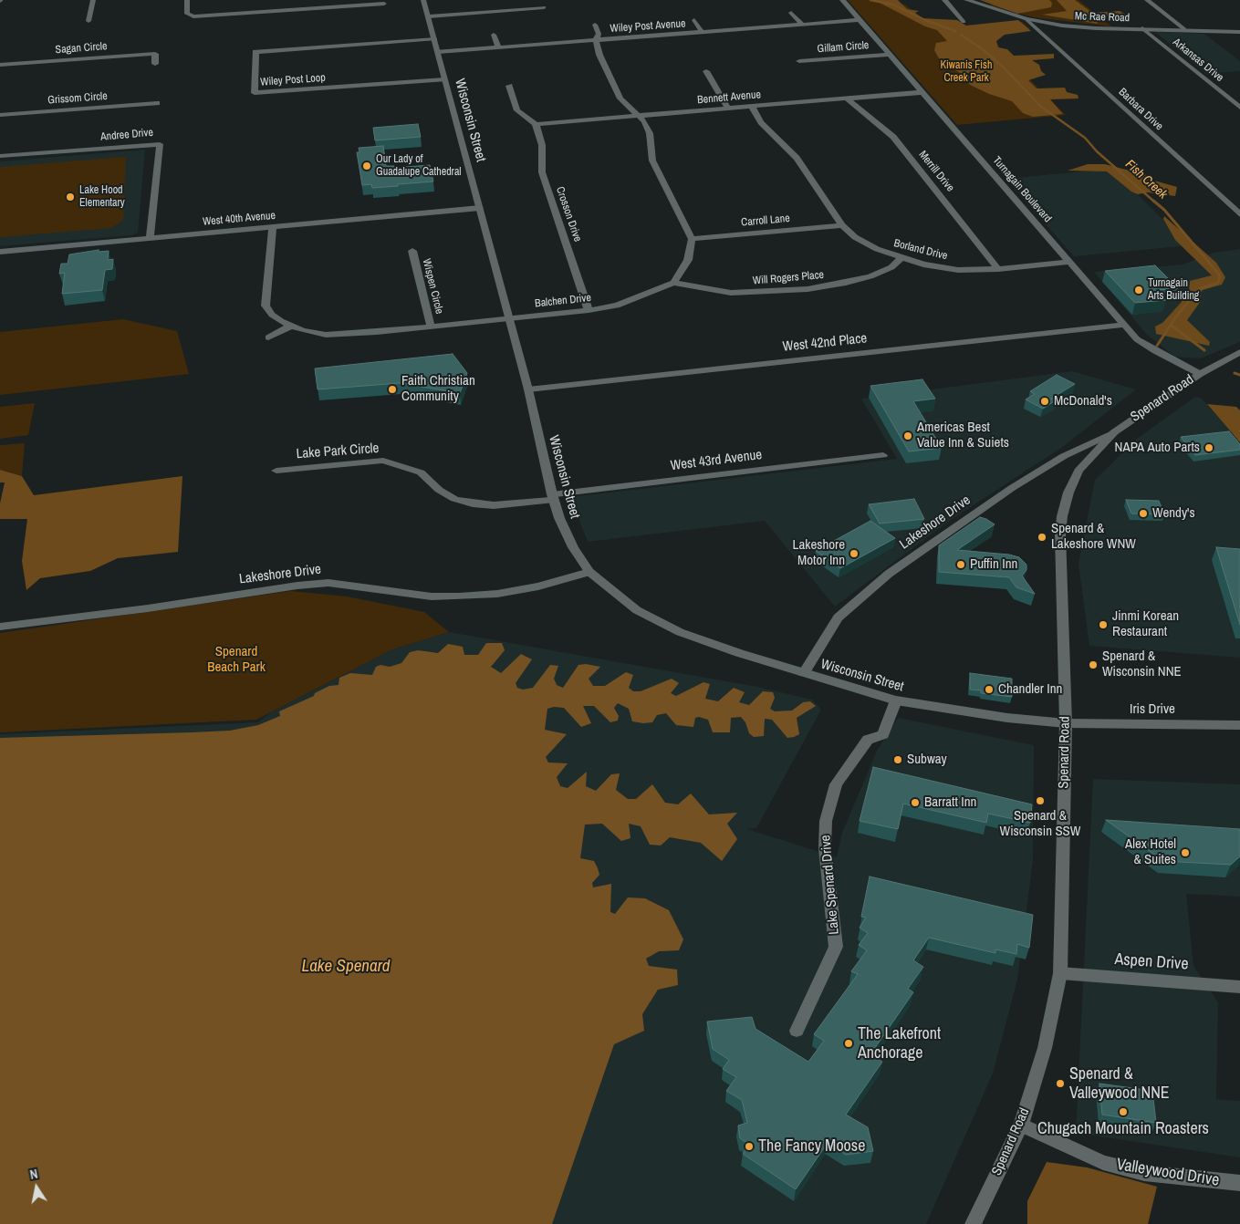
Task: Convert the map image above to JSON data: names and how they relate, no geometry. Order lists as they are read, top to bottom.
{
  "streets": {
    "street": [
      "Mc Rae Road",
      "Wiley Post Avenue",
      "Gillam Circle",
      "Sagan Circle",
      "Arkansas Drive",
      "Wiley Post Loop",
      "Bennett Avenue",
      "Grissom Circle",
      "Barbara Drive",
      "Wisconsin Street",
      "Andree Drive",
      "Merrill Drive",
      "Turnagain Boulevard",
      "Crosson Drive",
      "West 40th Avenue",
      "Carroll Lane",
      "Borland Drive",
      "Will Rogers Place",
      "Wispen Circle",
      "Balchen Drive",
      "West 42nd Place",
      "Spenard Road",
      "Lake Park Circle",
      "West 43rd Avenue",
      "Lakeshore Drive",
      "Iris Drive",
      "Lake Spenard Drive",
      "Aspen Drive",
      "Valleywood Drive"
    ]
  },
  "crossings": [
    ["Mc Rae Road", "Arkansas Drive"],
    ["Mc Rae Road", "Barbara Drive"],
    ["Wiley Post Avenue", "Wisconsin Street"],
    ["Wiley Post Avenue", "Turnagain Boulevard"],
    ["Gillam Circle", "Turnagain Boulevard"],
    ["Wiley Post Loop", "Wisconsin Street"],
    ["Bennett Avenue", "Merrill Drive"],
    ["Bennett Avenue", "Turnagain Boulevard"],
    ["Bennett Avenue", "Crosson Drive"],
    ["Bennett Avenue", "Borland Drive"],
    ["Wisconsin Street", "West 40th Avenue"],
    ["Wisconsin Street", "Balchen Drive"],
    ["Wisconsin Street", "West 42nd Place"],
    ["Wisconsin Street", "Spenard Road"],
    ["Wisconsin Street", "Lake Park Circle"],
    ["Wisconsin Street", "West 43rd Avenue"],
    ["Wisconsin Street", "Lakeshore Drive"],
    ["Wisconsin Street", "Iris Drive"],
    ["Wisconsin Street", "Lake Spenard Drive"],
    ["Andree Drive", "West 40th Avenue"],
    ["Merrill Drive", "Borland Drive"],
    ["Turnagain Boulevard", "Borland Drive"],
    ["Turnagain Boulevard", "West 42nd Place"],
    ["Turnagain Boulevard", "Spenard Road"],
    ["Crosson Drive", "Balchen Drive"],
    ["West 40th Avenue", "Balchen Drive"],
    ["Carroll Lane", "Borland Drive"],
    ["Borland Drive", "Will Rogers Place"],
    ["Will Rogers Place", "Balchen Drive"],
    ["Wispen Circle", "Balchen Drive"],
    ["Spenard Road", "Lakeshore Drive"],
    ["Spenard Road", "Iris Drive"],
    ["Spenard Road", "Aspen Drive"],
    ["Spenard Road", "Valleywood Drive"],
    ["Lake Park Circle", "West 43rd Avenue"]
  ],
  "water": ["Fish Creek", "Lake Spenard"],
  "parks": ["Kiwanis Fish Creek Park", "Spenard Beach Park"],
  "places": [
    "Our Lady of Guadalupe Cathedral",
    "Lake Hood Elementary",
    "Turnagain Arts Building",
    "Faith Christian Community",
    "McDonald's",
    "Americas Best Value Inn & Suiets",
    "NAPA Auto Parts",
    "Wendy's",
    "Spenard & Lakeshore WNW",
    "Lakeshore Motor Inn",
    "Puffin Inn",
    "Jinmi Korean Restaurant",
    "Spenard & Wisconsin NNE",
    "Chandler Inn",
    "Subway",
    "Spenard & Wisconsin SSW",
    "Barratt Inn",
    "Alex Hotel & Suites",
    "The Lakefront Anchorage",
    "Spenard & Valleywood NNE",
    "Chugach Mountain Roasters",
    "The Fancy Moose"
  ],
  "north": "top"
}
